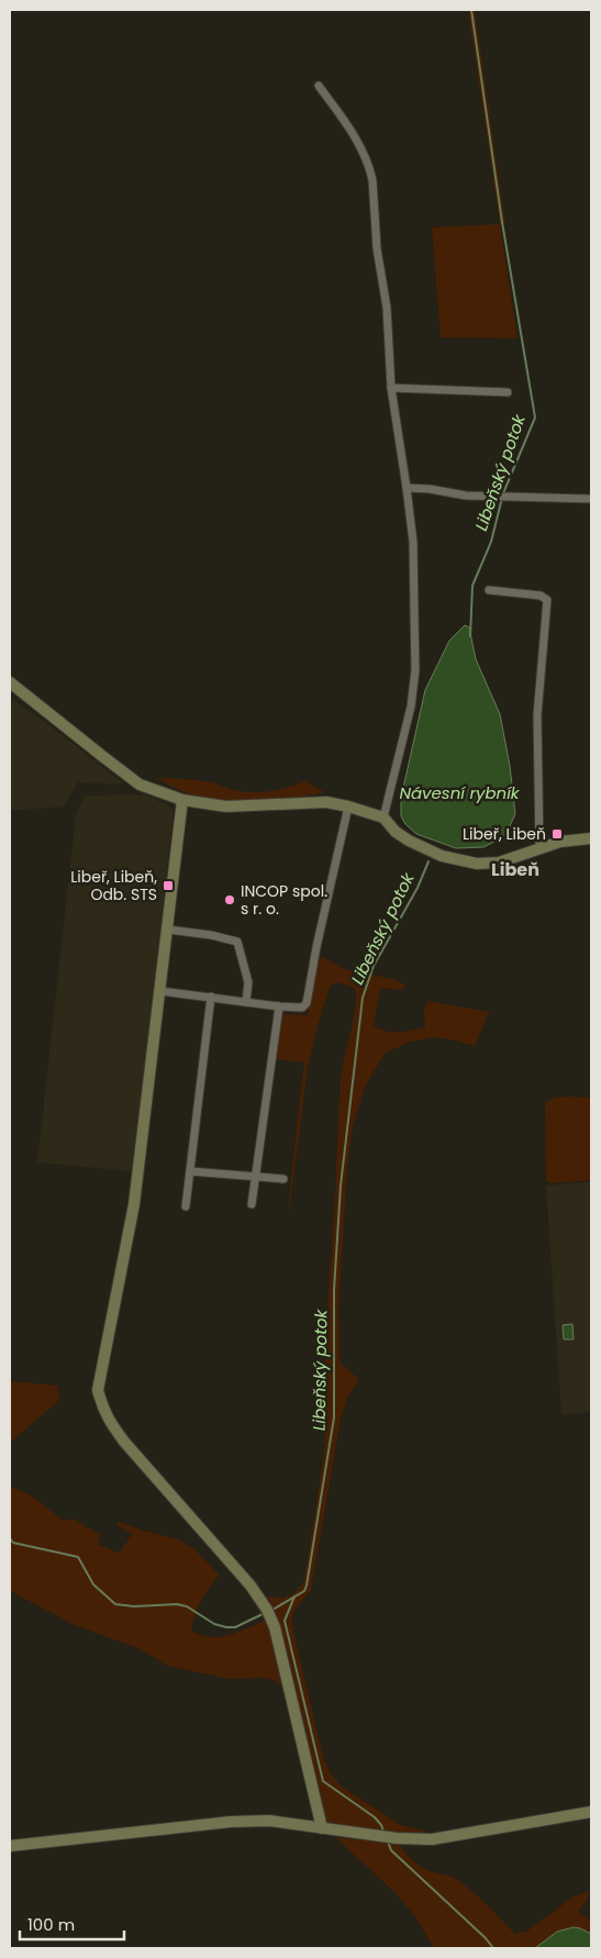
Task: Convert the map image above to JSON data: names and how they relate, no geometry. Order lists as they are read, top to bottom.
{
  "districts": ["Libeň"],
  "water": ["Libeňský potok", "Návesní rybník"],
  "places": {
    "transit": ["Libeř, Libeň", "Libeř, Libeň, Odb. STS"],
    "other": ["INCOP spol. s r. o."]
  },
  "scale_bar": "100 m"
}
